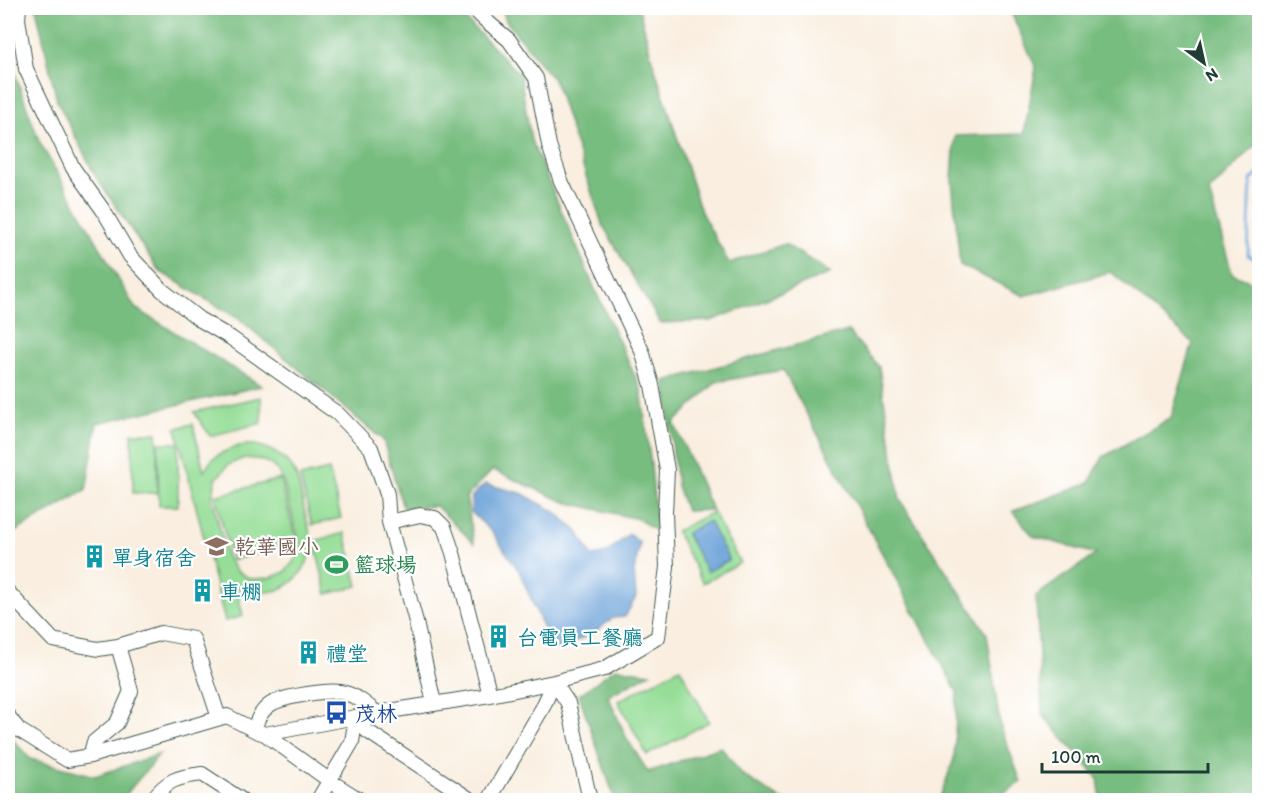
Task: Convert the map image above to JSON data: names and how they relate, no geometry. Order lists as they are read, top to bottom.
{
  "places": {
    "school or university": ["乾華國小"],
    "building": [
      "單身宿舍",
      "車棚",
      "台電員工餐廳",
      "禮堂"
    ],
    "sports": ["籃球場"],
    "bus stop": ["茂林"]
  },
  "scale_bar": "100 m",
  "north": "bottom right"
}
